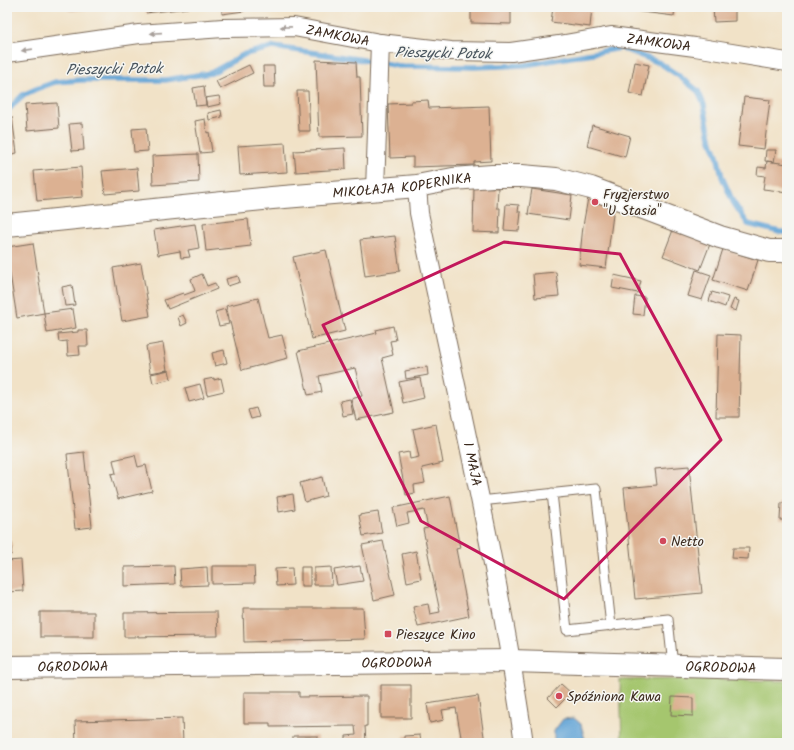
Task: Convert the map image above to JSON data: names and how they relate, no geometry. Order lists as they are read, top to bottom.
{
  "streets": {
    "street": [
      "ZAMKOWA",
      "MIKOŁAJA KOPERNIKA",
      "1 MAJA",
      "OGRODOWA"
    ]
  },
  "crossings": [
    ["MIKOŁAJA KOPERNIKA", "1 MAJA"],
    ["1 MAJA", "OGRODOWA"]
  ],
  "one_way": ["ZAMKOWA"],
  "water": ["Pieszycki Potok"],
  "places": {
    "other": ["Fryzjerstwo \"U Stasia\"", "Netto", "Spóźniona Kawa"],
    "transit": ["Pieszyce Kino"]
  }
}
